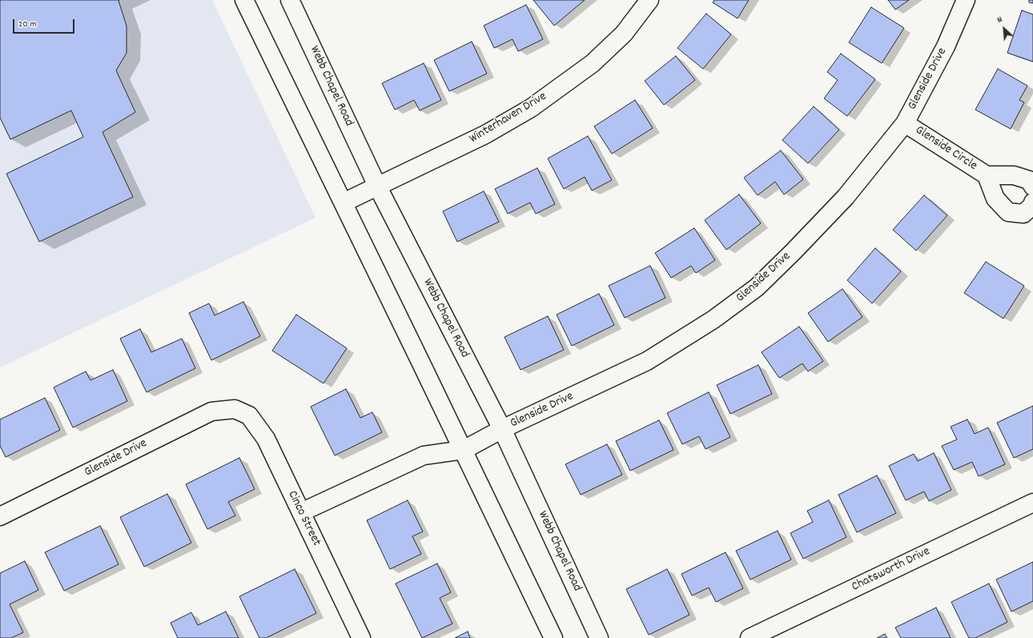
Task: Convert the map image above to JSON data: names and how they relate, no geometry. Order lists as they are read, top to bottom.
{
  "streets": {
    "street": [
      "Glenside Drive",
      "Webb Chapel Road",
      "Winterhaven Drive",
      "Glenside Circle",
      "Cinco Street",
      "Chatsworth Drive"
    ]
  },
  "crossings": [
    ["Glenside Drive", "Webb Chapel Road"],
    ["Glenside Drive", "Glenside Circle"],
    ["Glenside Drive", "Cinco Street"],
    ["Webb Chapel Road", "Winterhaven Drive"]
  ],
  "scale_bar": "20 m",
  "north": "top left"
}
